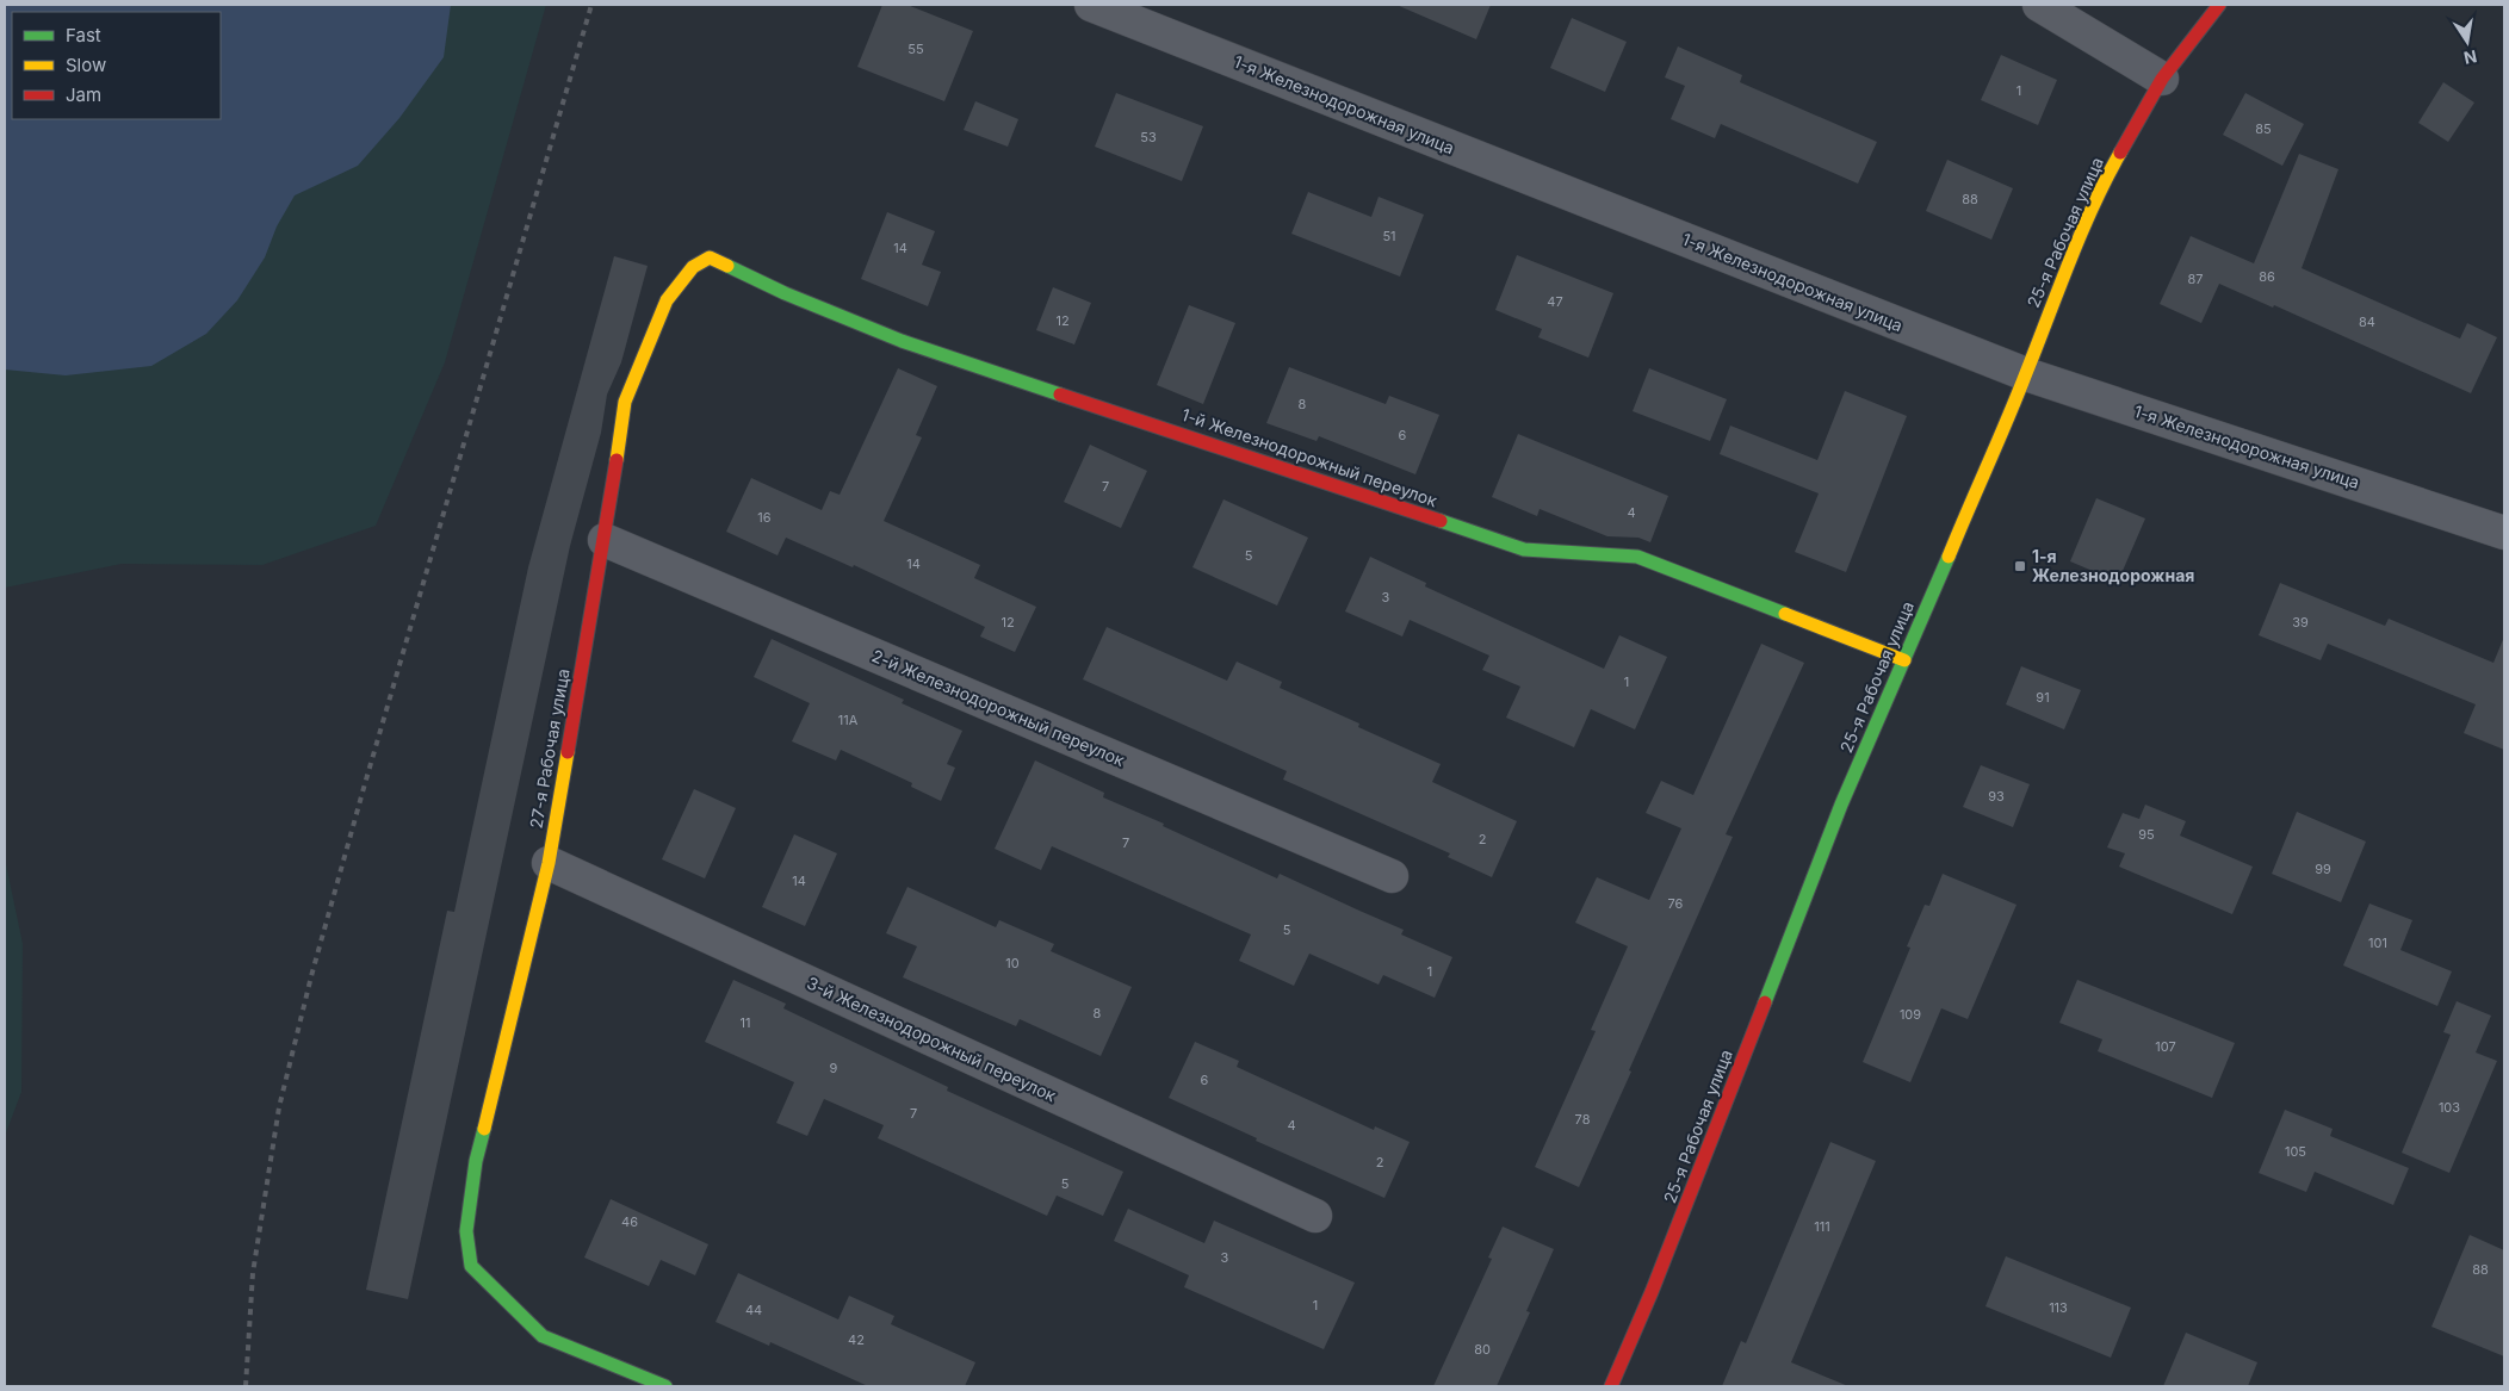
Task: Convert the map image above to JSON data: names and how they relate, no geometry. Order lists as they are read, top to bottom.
{
  "streets": {
    "street": [
      "1-я Железнодорожная улица",
      "25-я Рабочая улица",
      "1-й Железнодорожный переулок",
      "2-й Железнодорожный переулок",
      "27-я Рабочая улица",
      "3-й Железнодорожный переулок"
    ]
  },
  "crossings": [
    ["1-я Железнодорожная улица", "25-я Рабочая улица"],
    ["25-я Рабочая улица", "1-й Железнодорожный переулок"],
    ["1-й Железнодорожный переулок", "27-я Рабочая улица"],
    ["2-й Железнодорожный переулок", "27-я Рабочая улица"],
    ["27-я Рабочая улица", "3-й Железнодорожный переулок"]
  ],
  "places": {
    "transit": ["1-я Железнодорожная"]
  },
  "house_numbers": [
    "55",
    "1",
    "85",
    "53",
    "88",
    "51",
    "14",
    "86",
    "87",
    "47",
    "12",
    "84",
    "8",
    "6",
    "7",
    "4",
    "16",
    "5",
    "14",
    "3",
    "12",
    "39",
    "1",
    "91",
    "11А",
    "93",
    "95",
    "2",
    "7",
    "99",
    "14",
    "76",
    "5",
    "101",
    "10",
    "1",
    "8",
    "109",
    "11",
    "107",
    "9",
    "6",
    "103",
    "7",
    "78",
    "4",
    "105",
    "2",
    "5",
    "46",
    "111",
    "3",
    "88",
    "1",
    "113",
    "44",
    "42",
    "80"
  ],
  "legend": ["Fast", "Slow", "Jam"],
  "north": "bottom"
}
